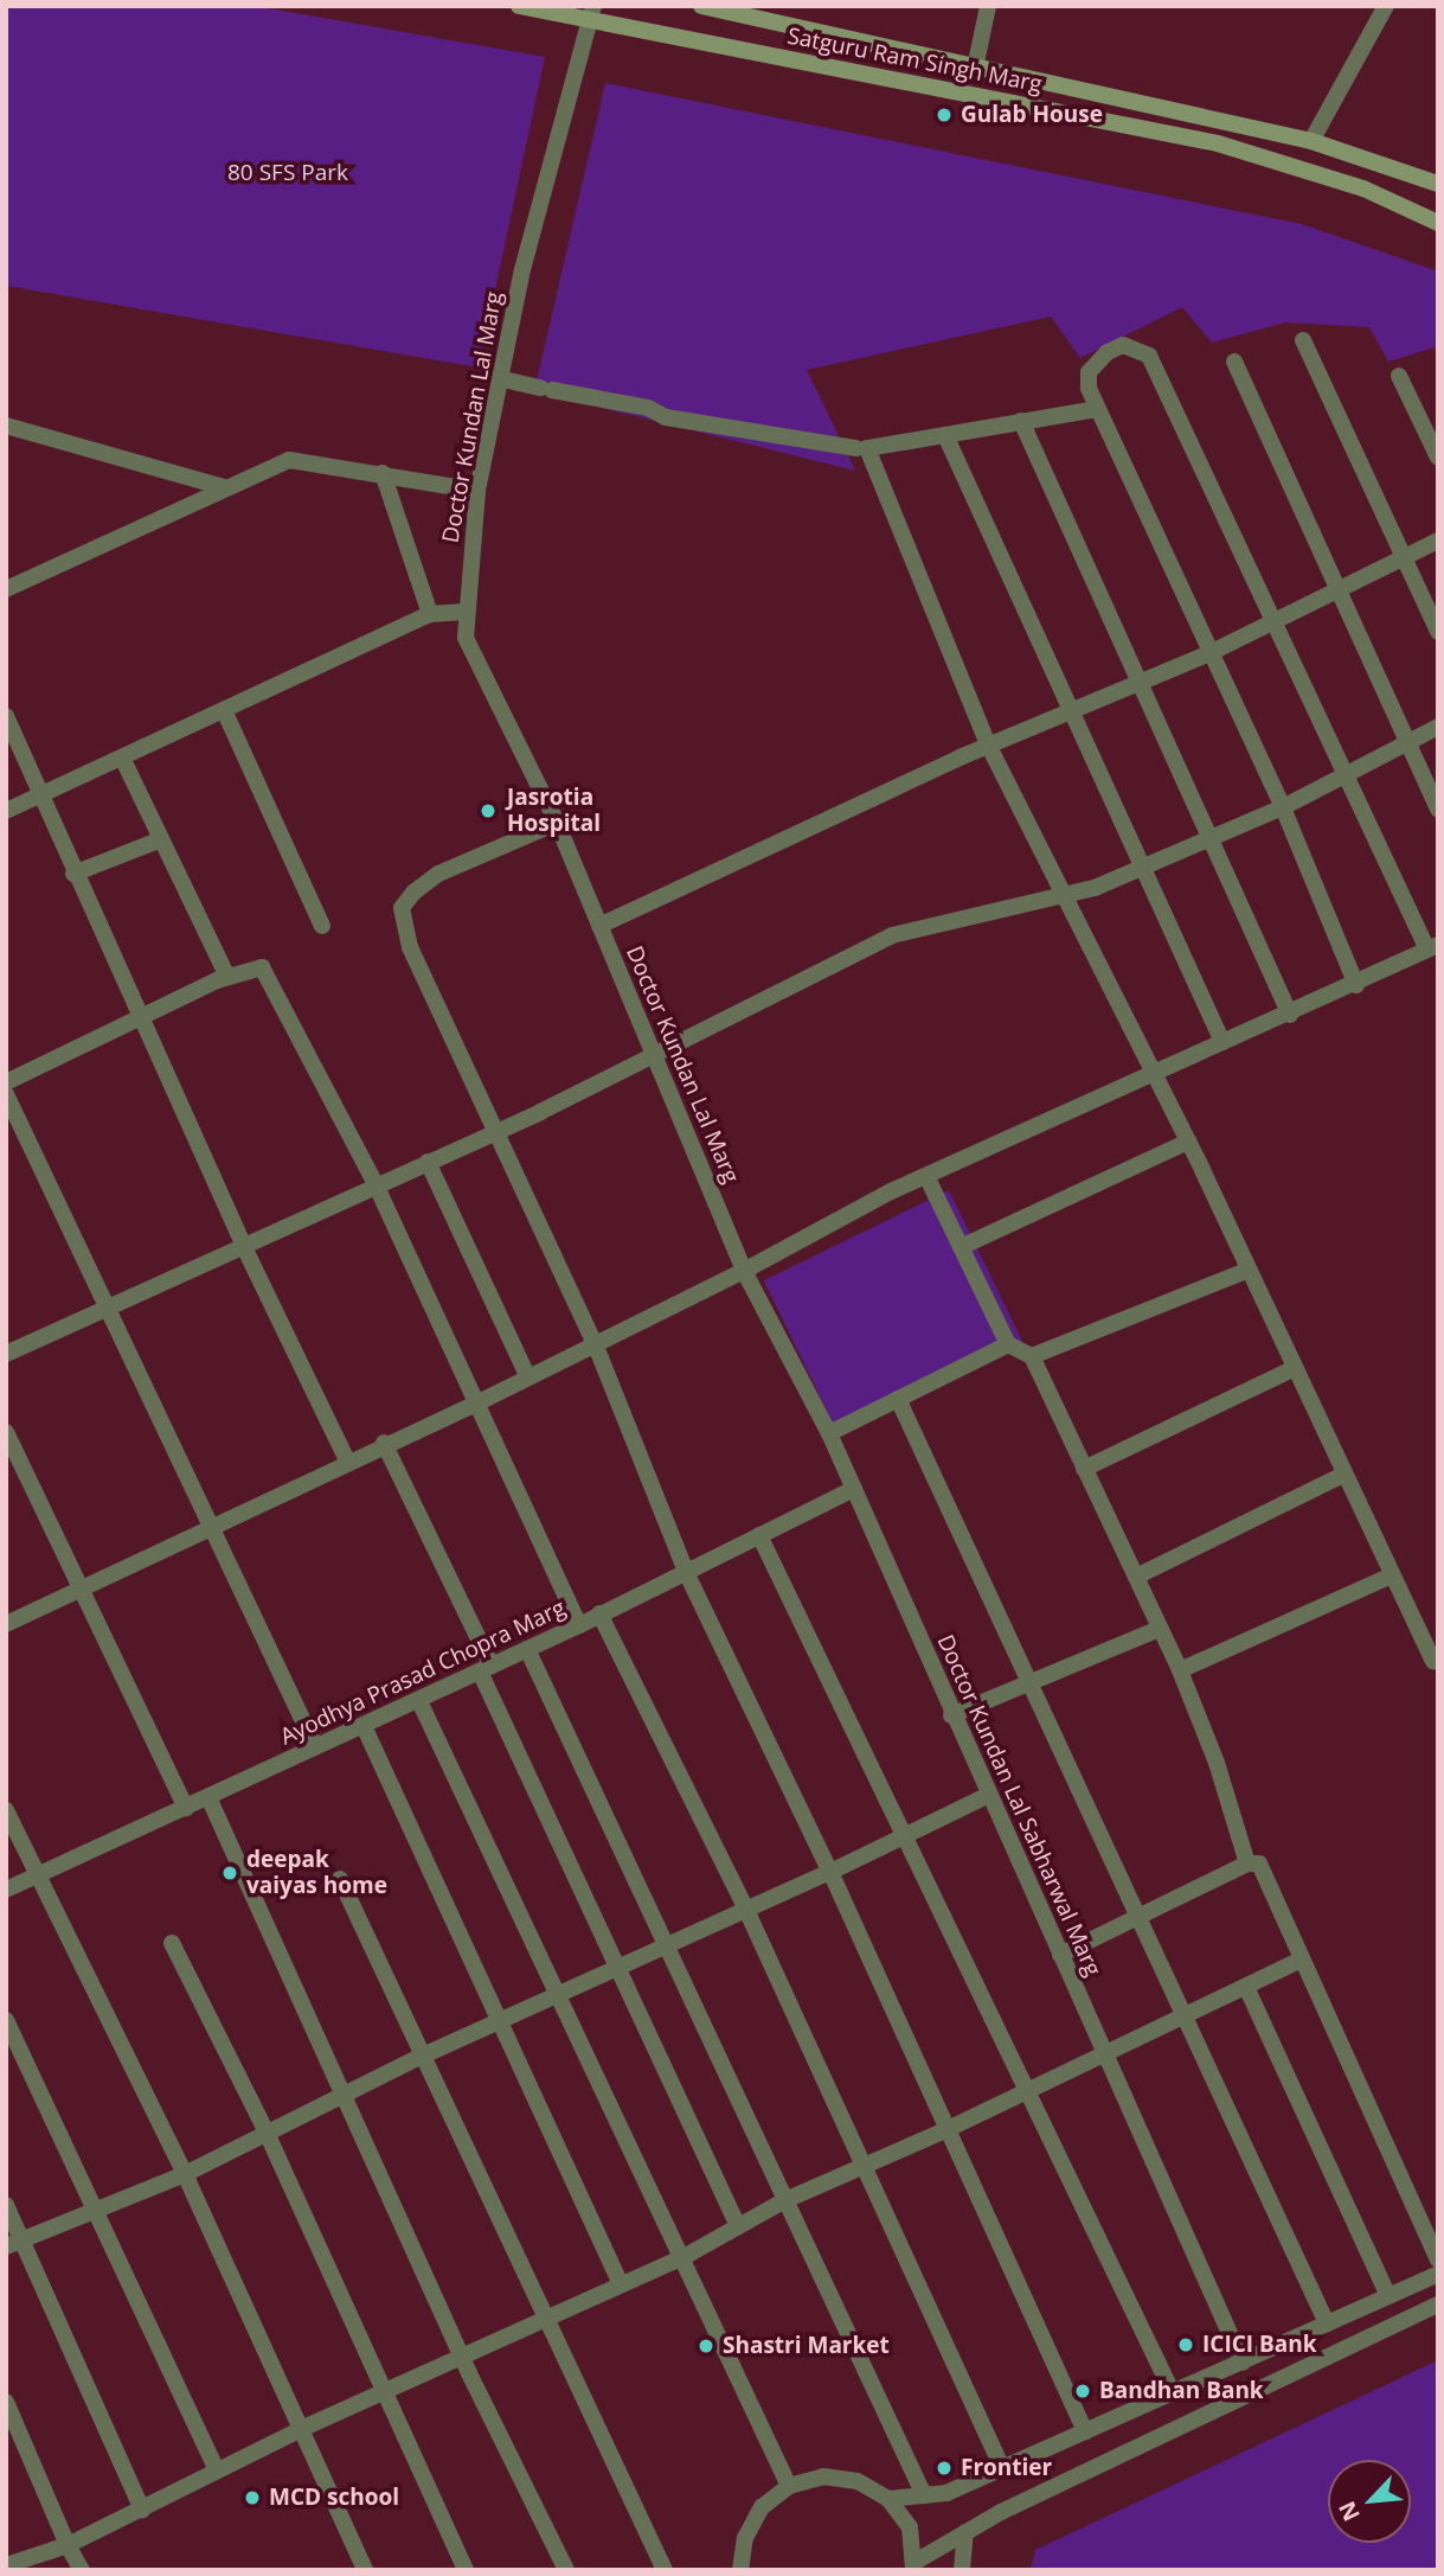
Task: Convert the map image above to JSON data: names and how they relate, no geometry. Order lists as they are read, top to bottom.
{
  "streets": {
    "main road": ["Satguru Ram Singh Marg"],
    "street": ["Doctor Kundan Lal Marg", "Ayodhya Prasad Chopra Marg", "Doctor Kundan Lal Sabharwal Marg"]
  },
  "crossings": [
    ["Satguru Ram Singh Marg", "Doctor Kundan Lal Marg"],
    ["Doctor Kundan Lal Marg", "Doctor Kundan Lal Sabharwal Marg"],
    ["Ayodhya Prasad Chopra Marg", "Doctor Kundan Lal Sabharwal Marg"]
  ],
  "parks": ["80 SFS Park"],
  "places": [
    "Gulab House",
    "Jasrotia Hospital",
    "deepak vaiyas home",
    "ICICI Bank",
    "Shastri Market",
    "Bandhan Bank",
    "Frontier",
    "MCD school"
  ],
  "north": "bottom left"
}
